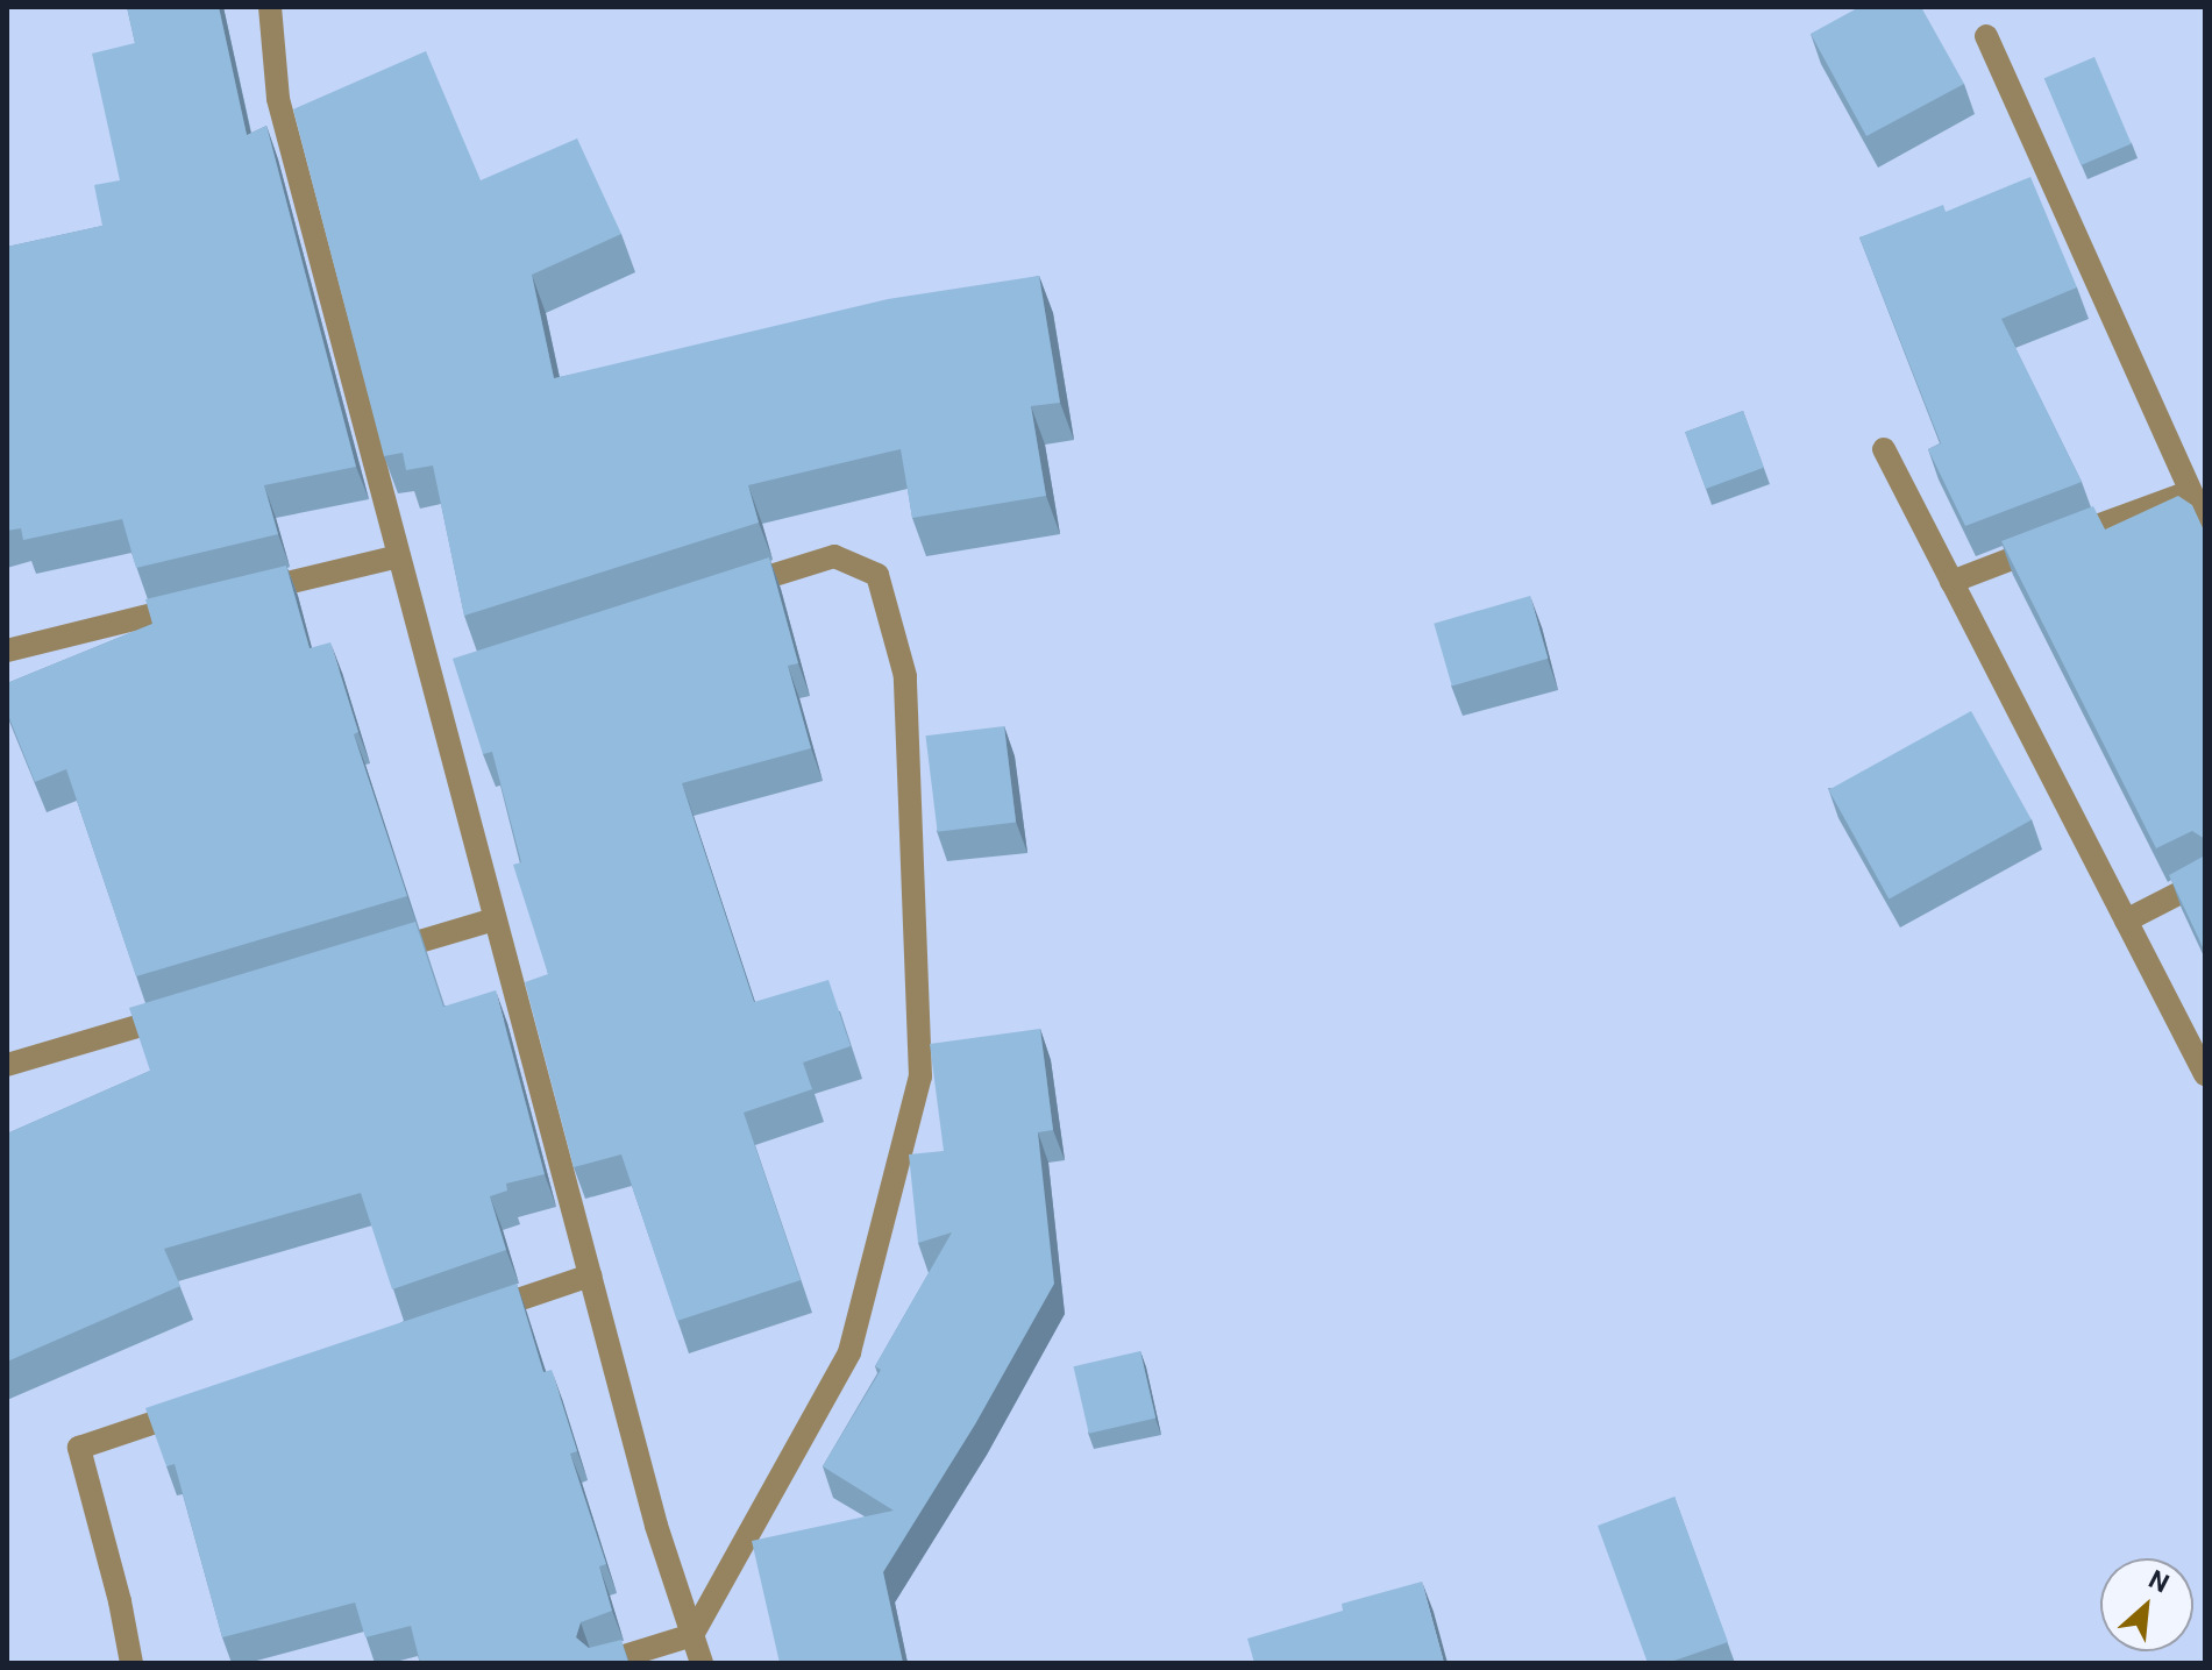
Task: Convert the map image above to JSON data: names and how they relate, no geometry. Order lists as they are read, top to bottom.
{
  "north": "top right"
}
